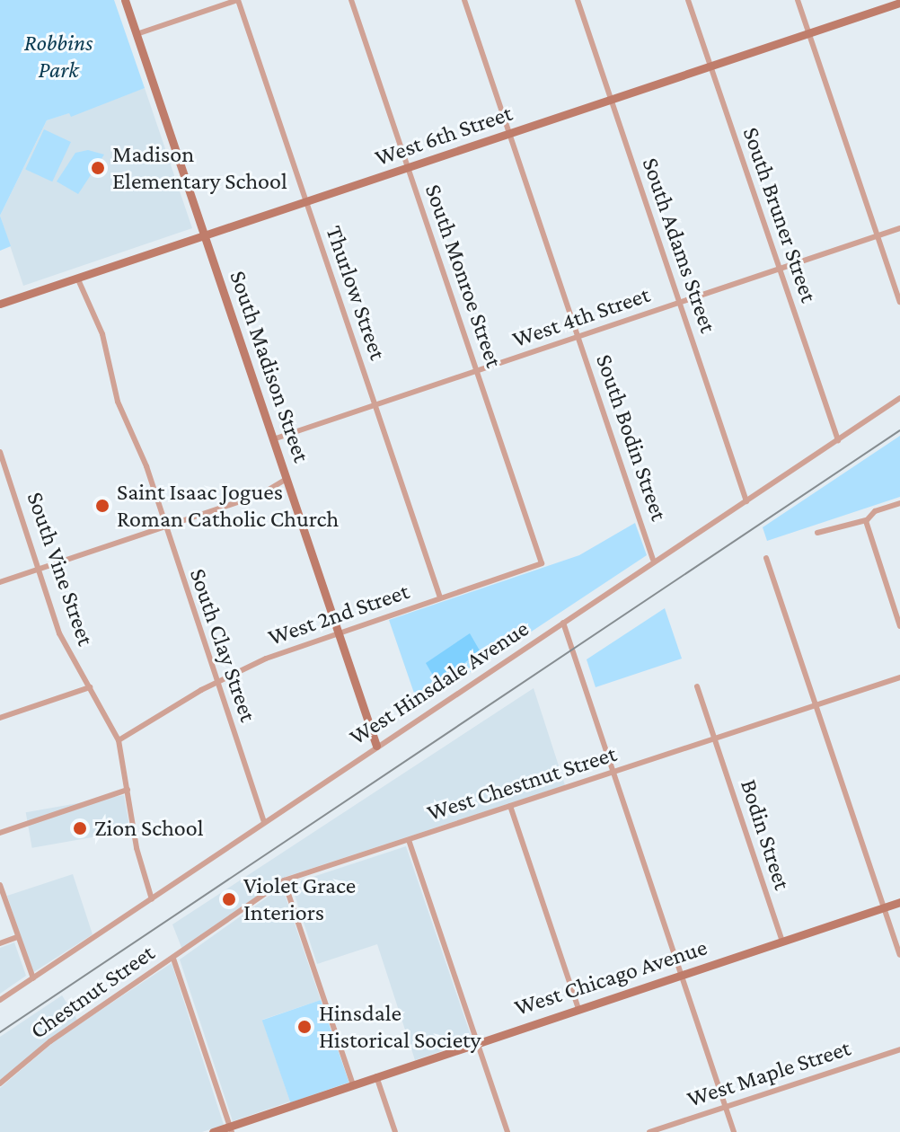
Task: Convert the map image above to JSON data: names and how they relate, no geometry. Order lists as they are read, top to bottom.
{
  "streets": {
    "street": [
      "West 6th Street",
      "South Bruner Street",
      "South Adams Street",
      "South Monroe Street",
      "Thurlow Street",
      "West 4th Street",
      "South Madison Street",
      "South Bodin Street",
      "South Vine Street",
      "West 2nd Street",
      "South Clay Street",
      "West Hinsdale Avenue",
      "West Chestnut Street",
      "Bodin Street",
      "West Chicago Avenue",
      "Chestnut Street",
      "West Maple Street"
    ]
  },
  "crossings": [
    ["West 6th Street", "South Bruner Street"],
    ["West 6th Street", "South Adams Street"],
    ["West 6th Street", "South Monroe Street"],
    ["West 6th Street", "Thurlow Street"],
    ["West 6th Street", "South Madison Street"],
    ["West 6th Street", "South Bodin Street"],
    ["West 6th Street", "South Clay Street"],
    ["South Bruner Street", "West 4th Street"],
    ["South Bruner Street", "West Hinsdale Avenue"],
    ["South Adams Street", "West 4th Street"],
    ["South Adams Street", "West Hinsdale Avenue"],
    ["South Monroe Street", "West 4th Street"],
    ["South Monroe Street", "West 2nd Street"],
    ["Thurlow Street", "West 4th Street"],
    ["Thurlow Street", "West 2nd Street"],
    ["West 4th Street", "South Madison Street"],
    ["West 4th Street", "South Bodin Street"],
    ["South Madison Street", "West 2nd Street"],
    ["South Madison Street", "West Hinsdale Avenue"],
    ["South Bodin Street", "West Hinsdale Avenue"],
    ["South Vine Street", "West 2nd Street"],
    ["South Vine Street", "West Hinsdale Avenue"],
    ["West 2nd Street", "South Clay Street"],
    ["South Clay Street", "West Hinsdale Avenue"],
    ["West Chestnut Street", "Bodin Street"],
    ["West Chestnut Street", "Chestnut Street"],
    ["Bodin Street", "West Chicago Avenue"]
  ],
  "parks": ["Robbins Park"],
  "places": [
    "Madison Elementary School",
    "Saint Isaac Jogues Roman Catholic Church",
    "Zion School",
    "Violet Grace Interiors",
    "Hinsdale Historical Society"
  ]
}
